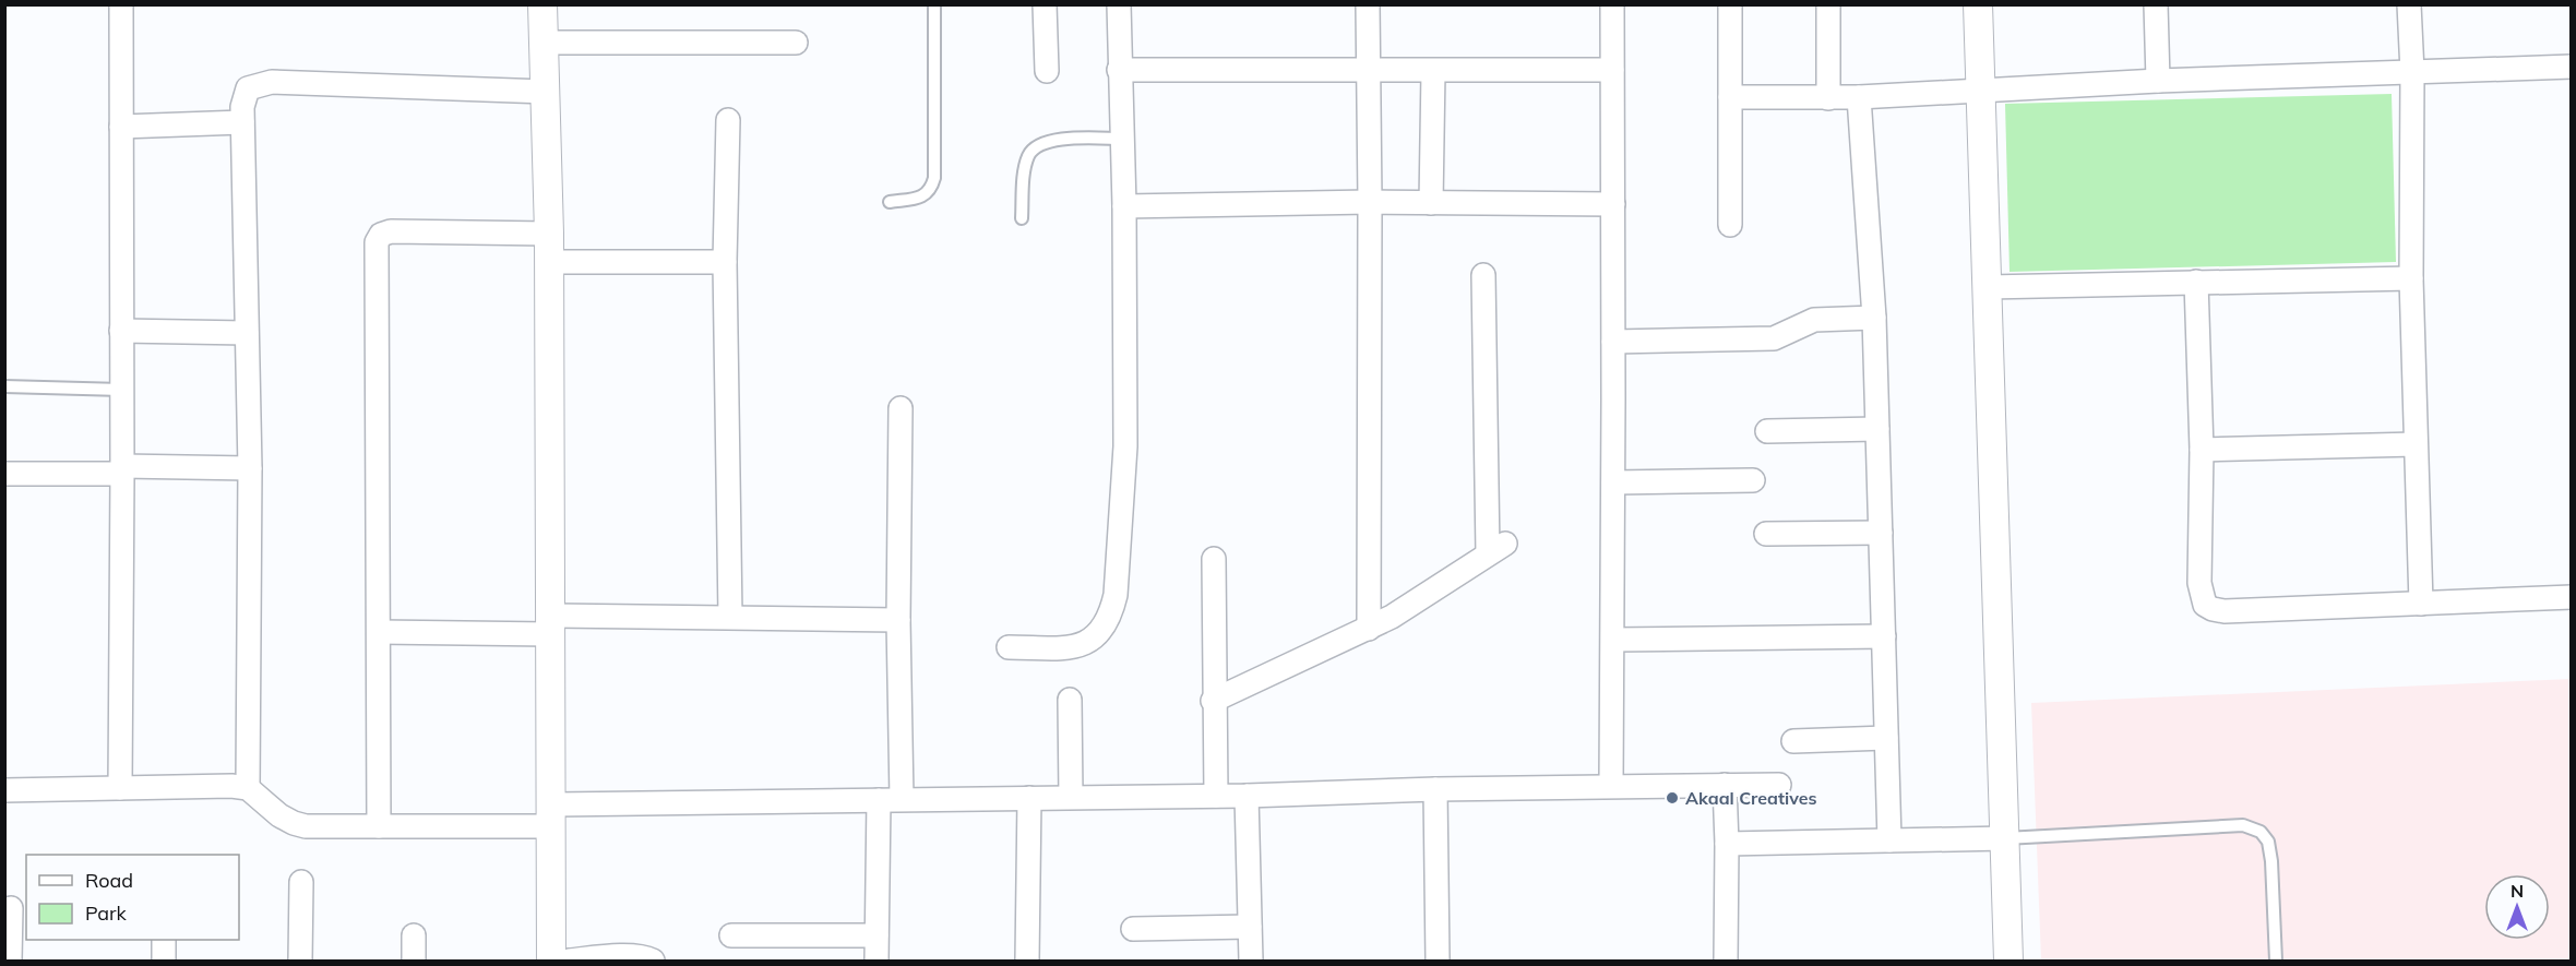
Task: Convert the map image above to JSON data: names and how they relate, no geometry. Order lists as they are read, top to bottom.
{
  "places": ["Akaal Creatives"],
  "legend": ["Road", "Park"],
  "north": "top"
}
